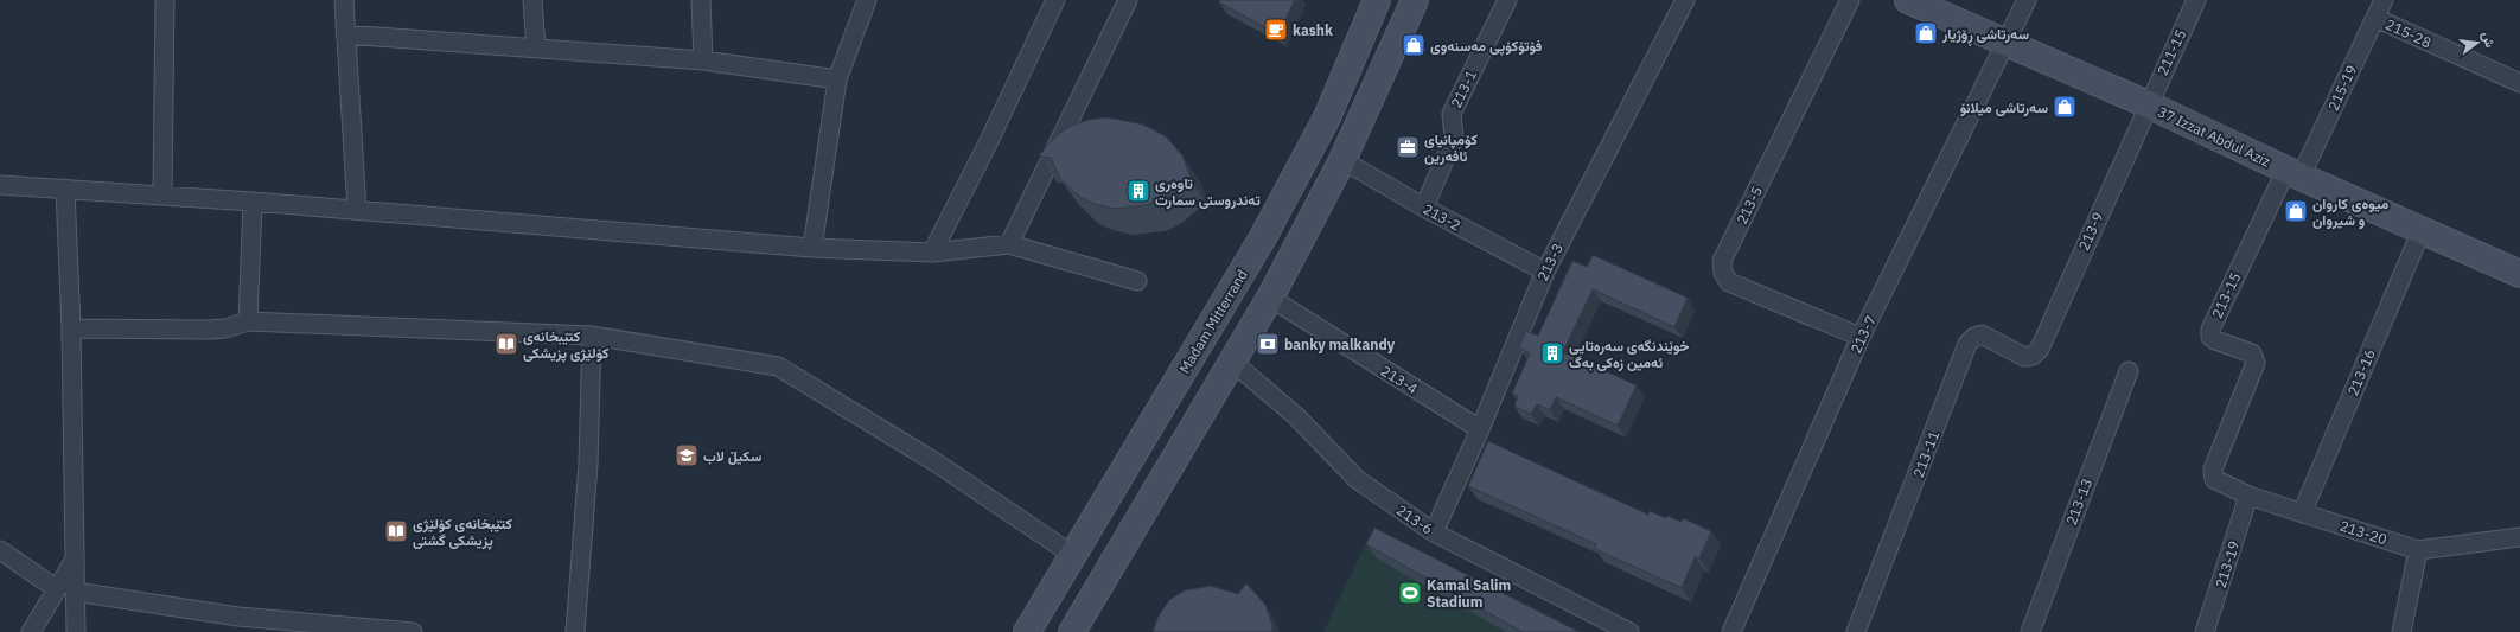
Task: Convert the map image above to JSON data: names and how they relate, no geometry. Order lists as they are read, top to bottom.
{
  "streets": {
    "main road": ["37 Izzat Abdul Aziz", "Madam Mitterrand"],
    "street": [
      "215-28",
      "211-15",
      "215-19",
      "213-1",
      "213-5",
      "213-2",
      "213-9",
      "213-3",
      "213-15",
      "213-7",
      "213-16",
      "213-4",
      "213-11",
      "213-13",
      "213-6",
      "213-20",
      "213-19"
    ]
  },
  "crossings": [
    ["215-28", "215-19"],
    ["211-15", "37 Izzat Abdul Aziz"],
    ["211-15", "213-9"],
    ["215-19", "37 Izzat Abdul Aziz"],
    ["215-19", "213-15"],
    ["213-1", "213-2"],
    ["37 Izzat Abdul Aziz", "213-9"],
    ["37 Izzat Abdul Aziz", "213-15"],
    ["37 Izzat Abdul Aziz", "213-7"],
    ["37 Izzat Abdul Aziz", "213-16"],
    ["213-5", "213-7"],
    ["213-2", "213-3"],
    ["213-9", "213-11"],
    ["213-3", "213-4"],
    ["213-3", "213-6"],
    ["213-15", "213-20"],
    ["213-16", "213-20"],
    ["213-20", "213-19"]
  ],
  "places": {
    "cafe": ["kashk"],
    "shop": [
      "سەرتاشی ڕۆژیار",
      "فۆتۆکۆپی مەسنەوی",
      "سەرتاشی میلانۆ",
      "میوەی کاروان و شیروان"
    ],
    "office": ["کۆمپانیای ئافەرین"],
    "building": ["تاوەری تەندروستی سمارت", "خوێندنگەی سەرەتایی ئەمین زەکی بەگ"],
    "library": ["كتێبخانە‌ی كۆلێژی پزیشكی", "کتێبخانەی کۆلێژی پزیشکی گشتی"],
    "bank": ["banky malkandy"],
    "school or university": ["سكیڵ لاب"],
    "sports": ["Kamal Salim Stadium"]
  },
  "north": "right"
}
